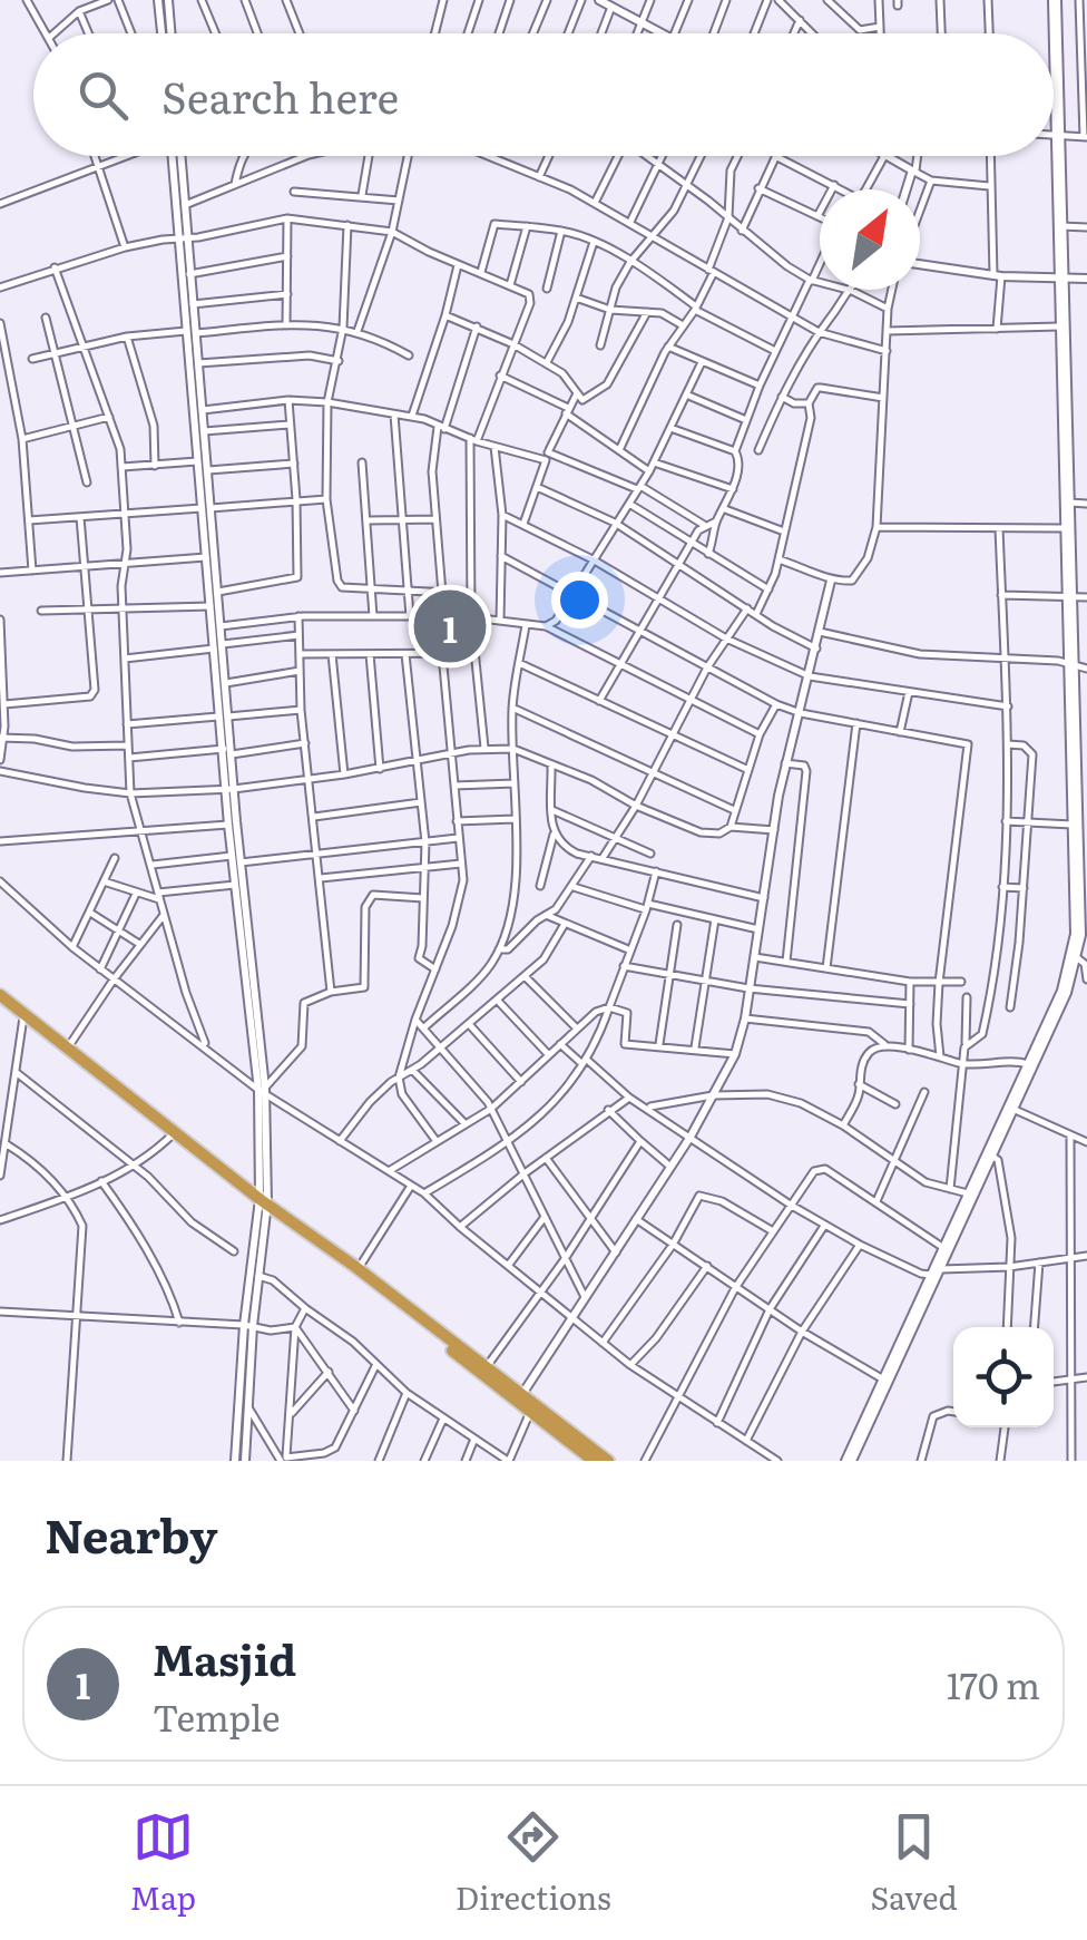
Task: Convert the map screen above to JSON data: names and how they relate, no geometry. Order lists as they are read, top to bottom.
{
  "north": "top right",
  "page": {
    "search": "Search here",
    "pins": "1",
    "heading": "Nearby",
    "list": [
      {
        "mark": "1",
        "name": "Masjid",
        "note": "Temple",
        "value": "170 m"
      }
    ],
    "nav": ["Map", "Directions", "Saved"]
  }
}
